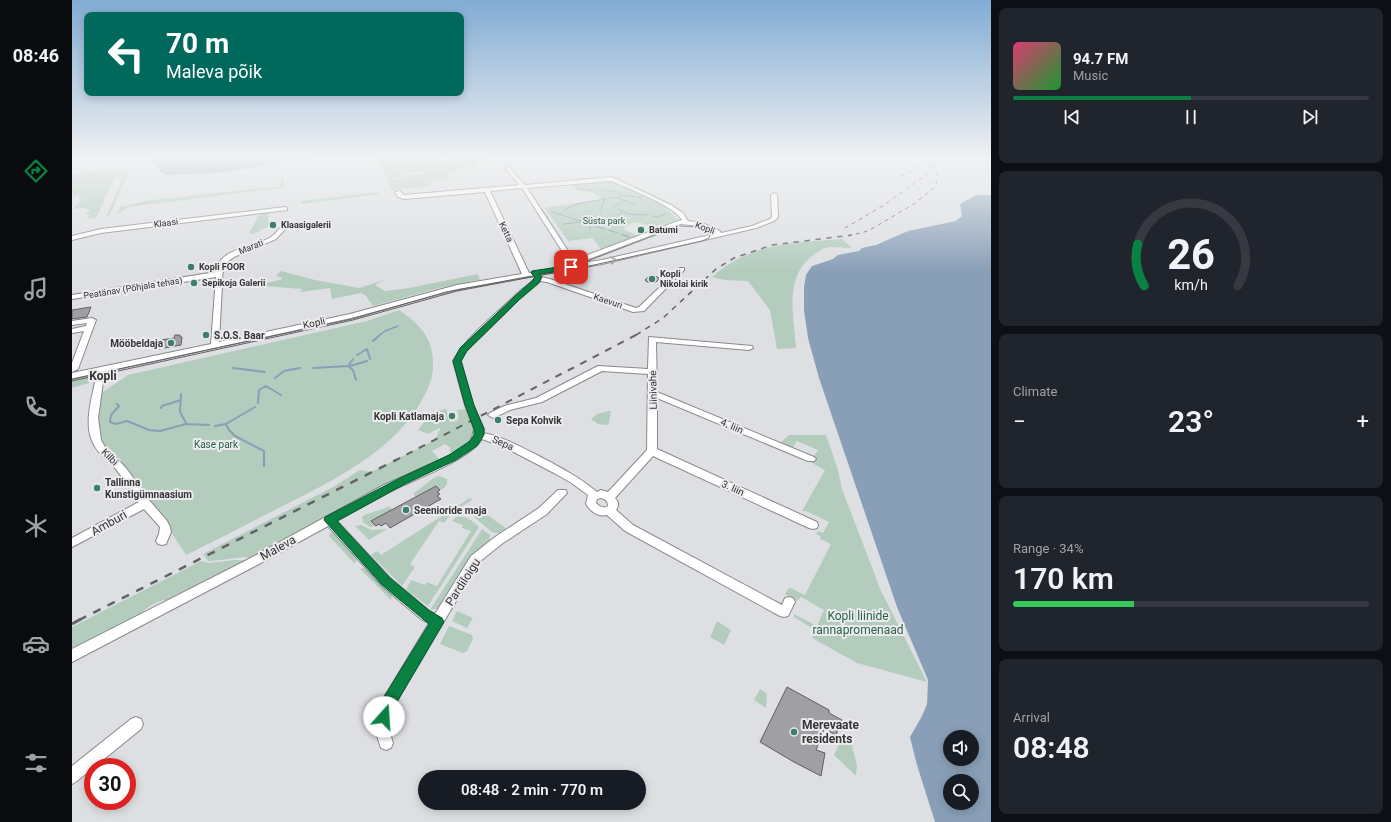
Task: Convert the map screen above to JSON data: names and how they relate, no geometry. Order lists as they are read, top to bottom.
{
  "streets": {
    "street": [
      "Klaasi",
      "Kopli",
      "Ketta",
      "Marati",
      "Peatänav (Põhjala tehas)",
      "Kaevuri",
      "Liinivahe",
      "4. liin",
      "Sepa",
      "Kilbi",
      "3. liin",
      "Amburi",
      "Maleva",
      "Pardiloigu"
    ]
  },
  "crossings": [
    ["Kopli", "Ketta"],
    ["Kopli", "Marati"],
    ["Kopli", "Kaevuri"],
    ["Kopli", "Sepa"],
    ["Marati", "Peatänav (Põhjala tehas)"],
    ["Kaevuri", "Sepa"],
    ["Liinivahe", "4. liin"],
    ["Liinivahe", "3. liin"],
    ["Sepa", "Maleva"],
    ["Kilbi", "Amburi"]
  ],
  "districts": ["Kopli"],
  "parks": ["Süsta park", "Kase park", "Kopli liinide rannapromenaad"],
  "places": [
    "Klaasigalerii",
    "Batumi",
    "Kopli FOOR",
    "Kopli Nikolai kirik",
    "Sepikoja Galerii",
    "S.O.S. Baar",
    "Mööbeldaja",
    "Kopli Katlamaja",
    "Sepa Kohvik",
    "Tallinna Kunstigümnaasium",
    "Seenioride maja",
    "Merevaate residents"
  ],
  "page": {
    "tabs": "08:46",
    "turn": ["70 m", "Maleva põik"],
    "song": ["94.7 FM", "Music"],
    "tile": [
      "Climate",
      ["Range · 34%", "170 km"],
      ["Arrival", "08:48"]
    ],
    "heat": ["−", "23°", "+"],
    "limit": "30",
    "trip": "08:48 · 2 min · 770 m",
    "gauge": ["26", "km/h"]
  }
}
